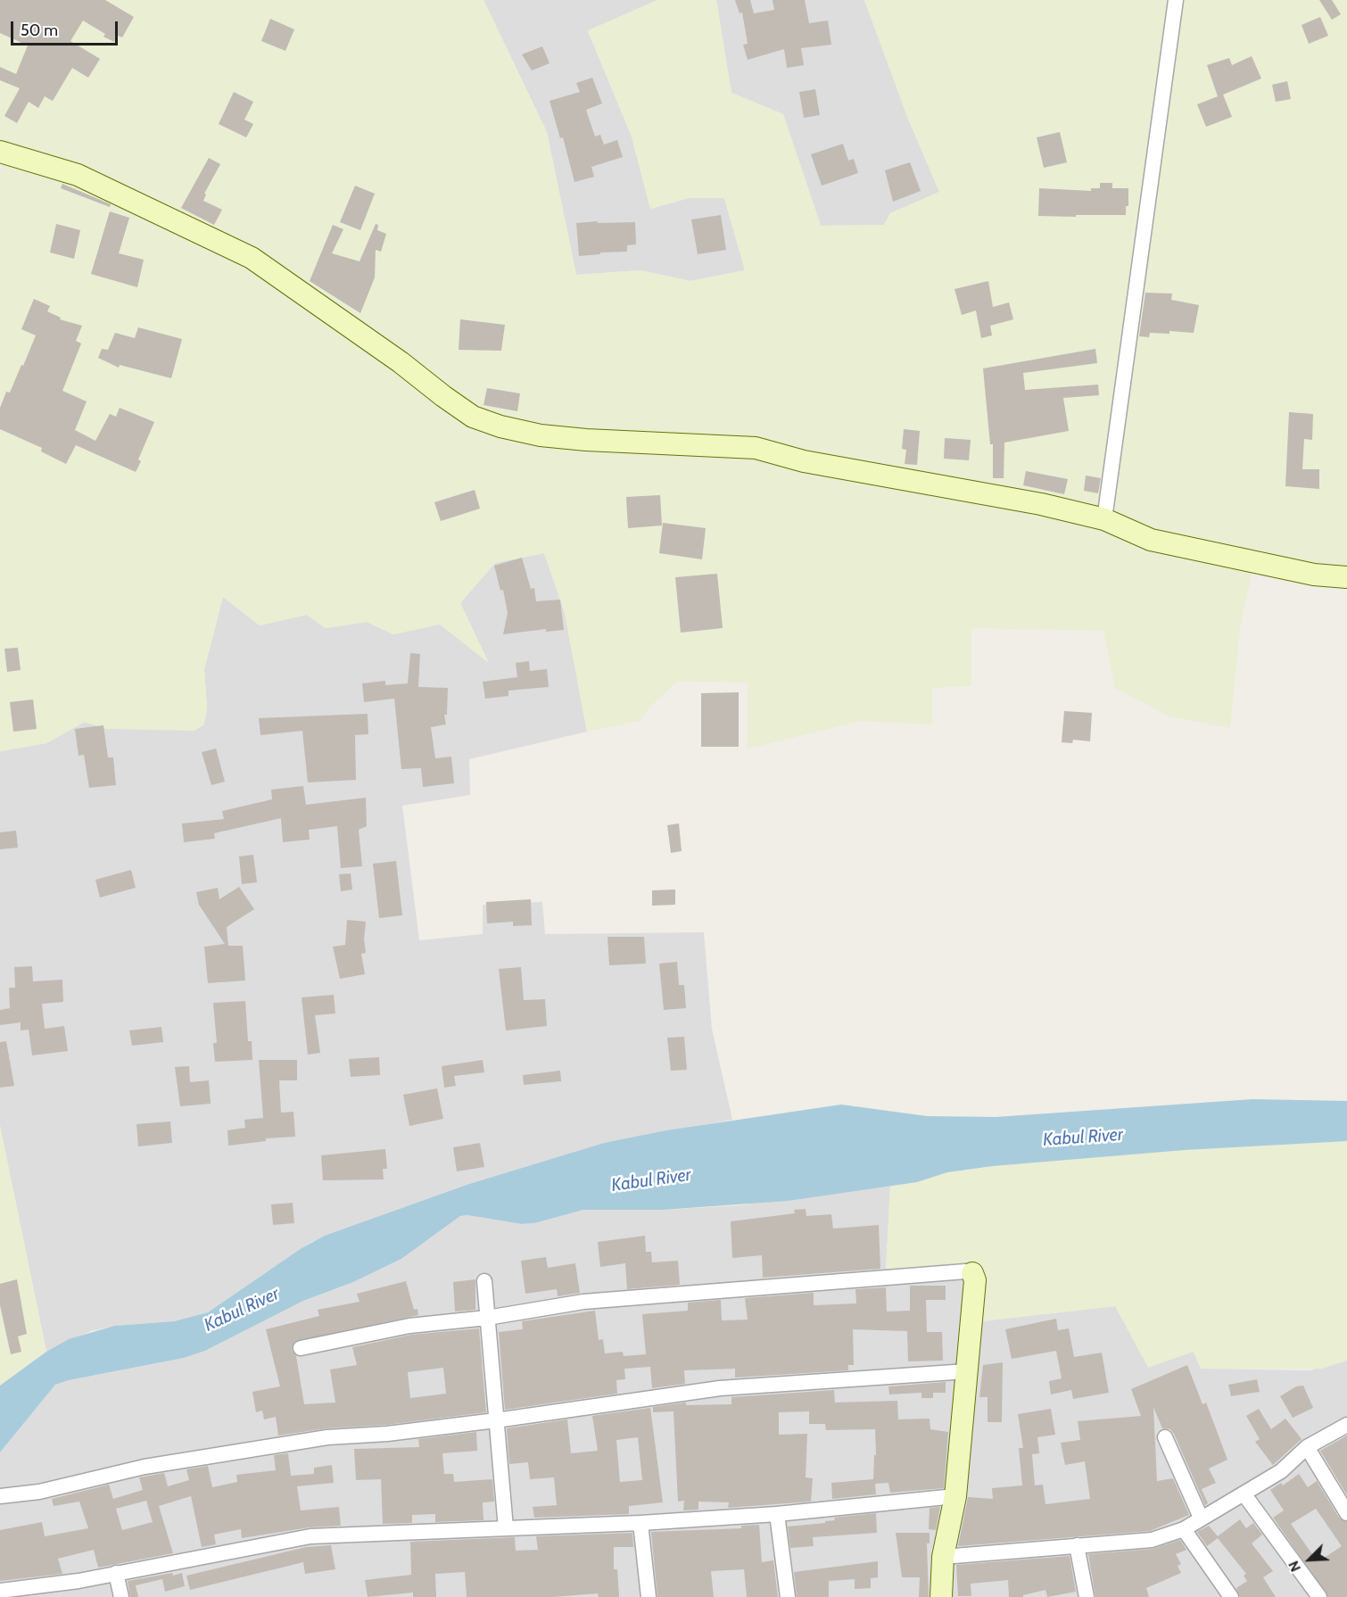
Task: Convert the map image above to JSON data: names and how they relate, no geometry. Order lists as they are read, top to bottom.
{
  "water": ["Kabul River"],
  "scale_bar": "50 m",
  "north": "bottom left"
}
